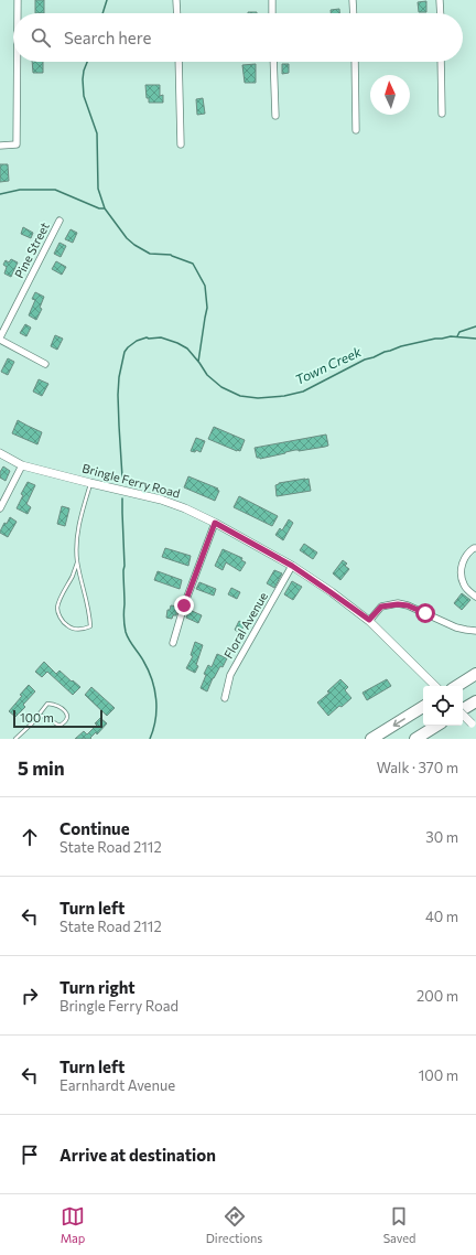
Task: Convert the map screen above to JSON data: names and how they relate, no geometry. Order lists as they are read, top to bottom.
{
  "streets": {
    "street": ["Pine Street", "Bringle Ferry Road", "Floral Avenue"]
  },
  "crossings": [
    ["Bringle Ferry Road", "Floral Avenue"]
  ],
  "water": ["Town Creek"],
  "scale_bar": "100 m",
  "north": "top",
  "page": {
    "search": "Search here",
    "scale": "100 m",
    "heading": ["5 min", "Walk · 370 m"],
    "list": [
      ["Continue", "State Road 2112", "30 m"],
      ["Turn left", "State Road 2112", "40 m"],
      ["Turn right", "Bringle Ferry Road", "200 m"],
      ["Turn left", "Earnhardt Avenue", "100 m"],
      "Arrive at destination"
    ],
    "nav": ["Map", "Directions", "Saved"]
  }
}
